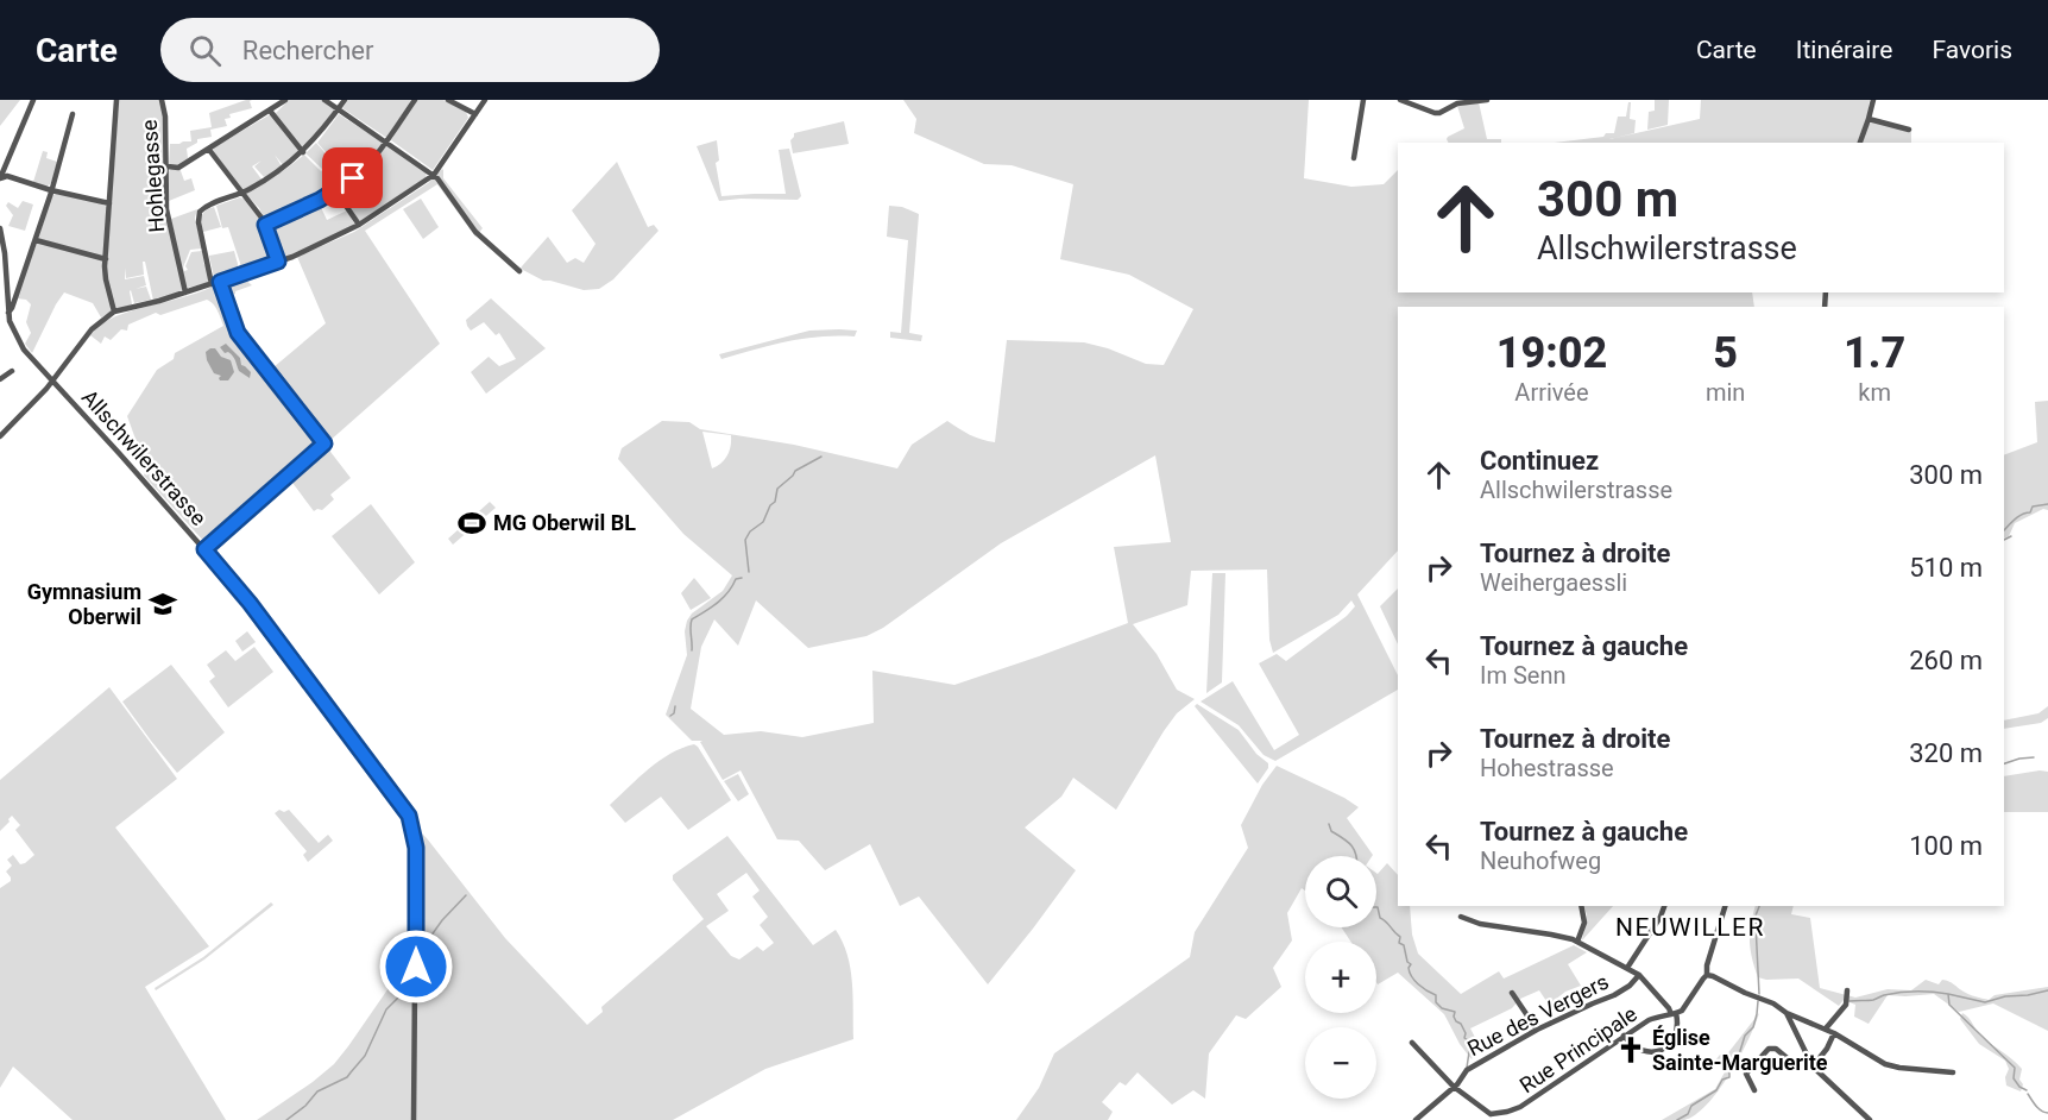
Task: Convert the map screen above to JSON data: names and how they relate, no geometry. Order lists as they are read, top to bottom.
{
  "streets": {
    "street": [
      "Hohlegasse",
      "Allschwilerstrasse",
      "Rue des Vergers",
      "Rue Principale"
    ]
  },
  "districts": ["NEUWILLER"],
  "places": {
    "sports": ["MG Oberwil BL"],
    "school or university": ["Gymnasium Oberwil"],
    "church": ["Église Sainte-Marguerite"]
  },
  "page": {
    "header": "Carte",
    "search": "Rechercher",
    "nav": ["Carte", "Itinéraire", "Favoris"],
    "turn": ["300 m", "Allschwilerstrasse"],
    "eta": [
      "19:02",
      "Arrivée",
      "5",
      "min",
      "1.7",
      "km"
    ],
    "list": [
      {
        "name": "Continuez",
        "note": "Allschwilerstrasse",
        "value": "300 m"
      },
      {
        "name": "Tournez à droite",
        "note": "Weihergaessli",
        "value": "510 m"
      },
      {
        "name": "Tournez à gauche",
        "note": "Im Senn",
        "value": "260 m"
      },
      {
        "name": "Tournez à droite",
        "note": "Hohestrasse",
        "value": "320 m"
      },
      {
        "name": "Tournez à gauche",
        "note": "Neuhofweg",
        "value": "100 m"
      }
    ],
    "map_buttons": ["+", "−"]
  }
}
